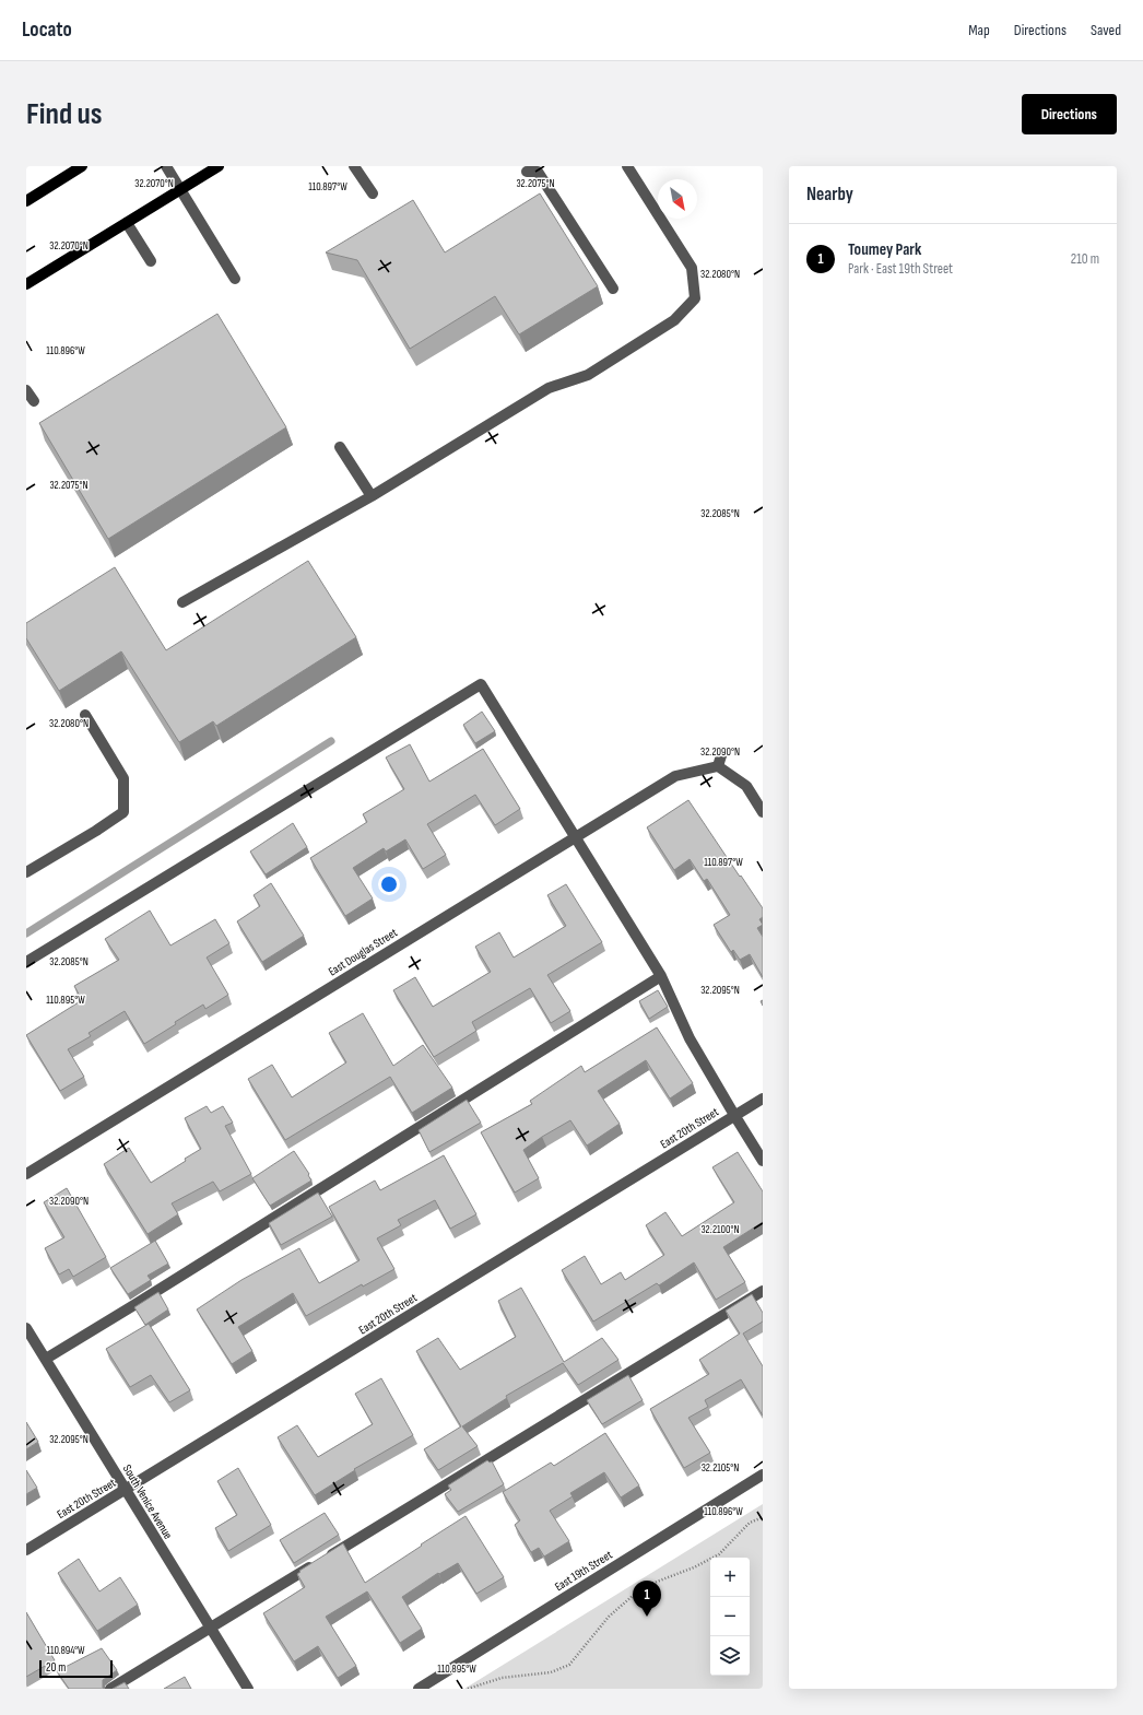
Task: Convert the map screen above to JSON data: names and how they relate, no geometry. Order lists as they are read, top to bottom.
{
  "streets": {
    "street": [
      "East Douglas Street",
      "East 20th Street",
      "South Venice Avenue",
      "East 19th Street"
    ]
  },
  "crossings": [
    ["East 20th Street", "South Venice Avenue"]
  ],
  "scale_bar": "20 m",
  "north": "bottom right",
  "page": {
    "header": "Locato",
    "nav": ["Map", "Directions", "Saved"],
    "buttons": "Directions",
    "title": "Find us",
    "heading": "Nearby",
    "list": [
      {
        "mark": "1",
        "name": "Toumey Park",
        "note": "Park · East 19th Street",
        "value": "210 m"
      }
    ],
    "map_buttons": ["+", "−"],
    "pins": "1",
    "scale": "20 m"
  },
  "coordinates": [
    "32.2070°N",
    "32.2075°N",
    "110.897°W",
    "32.2080°N",
    "110.896°W",
    "32.2085°N",
    "32.2090°N",
    "32.2095°N",
    "110.895°W",
    "32.2100°N",
    "32.2105°N",
    "110.894°W"
  ]
}
